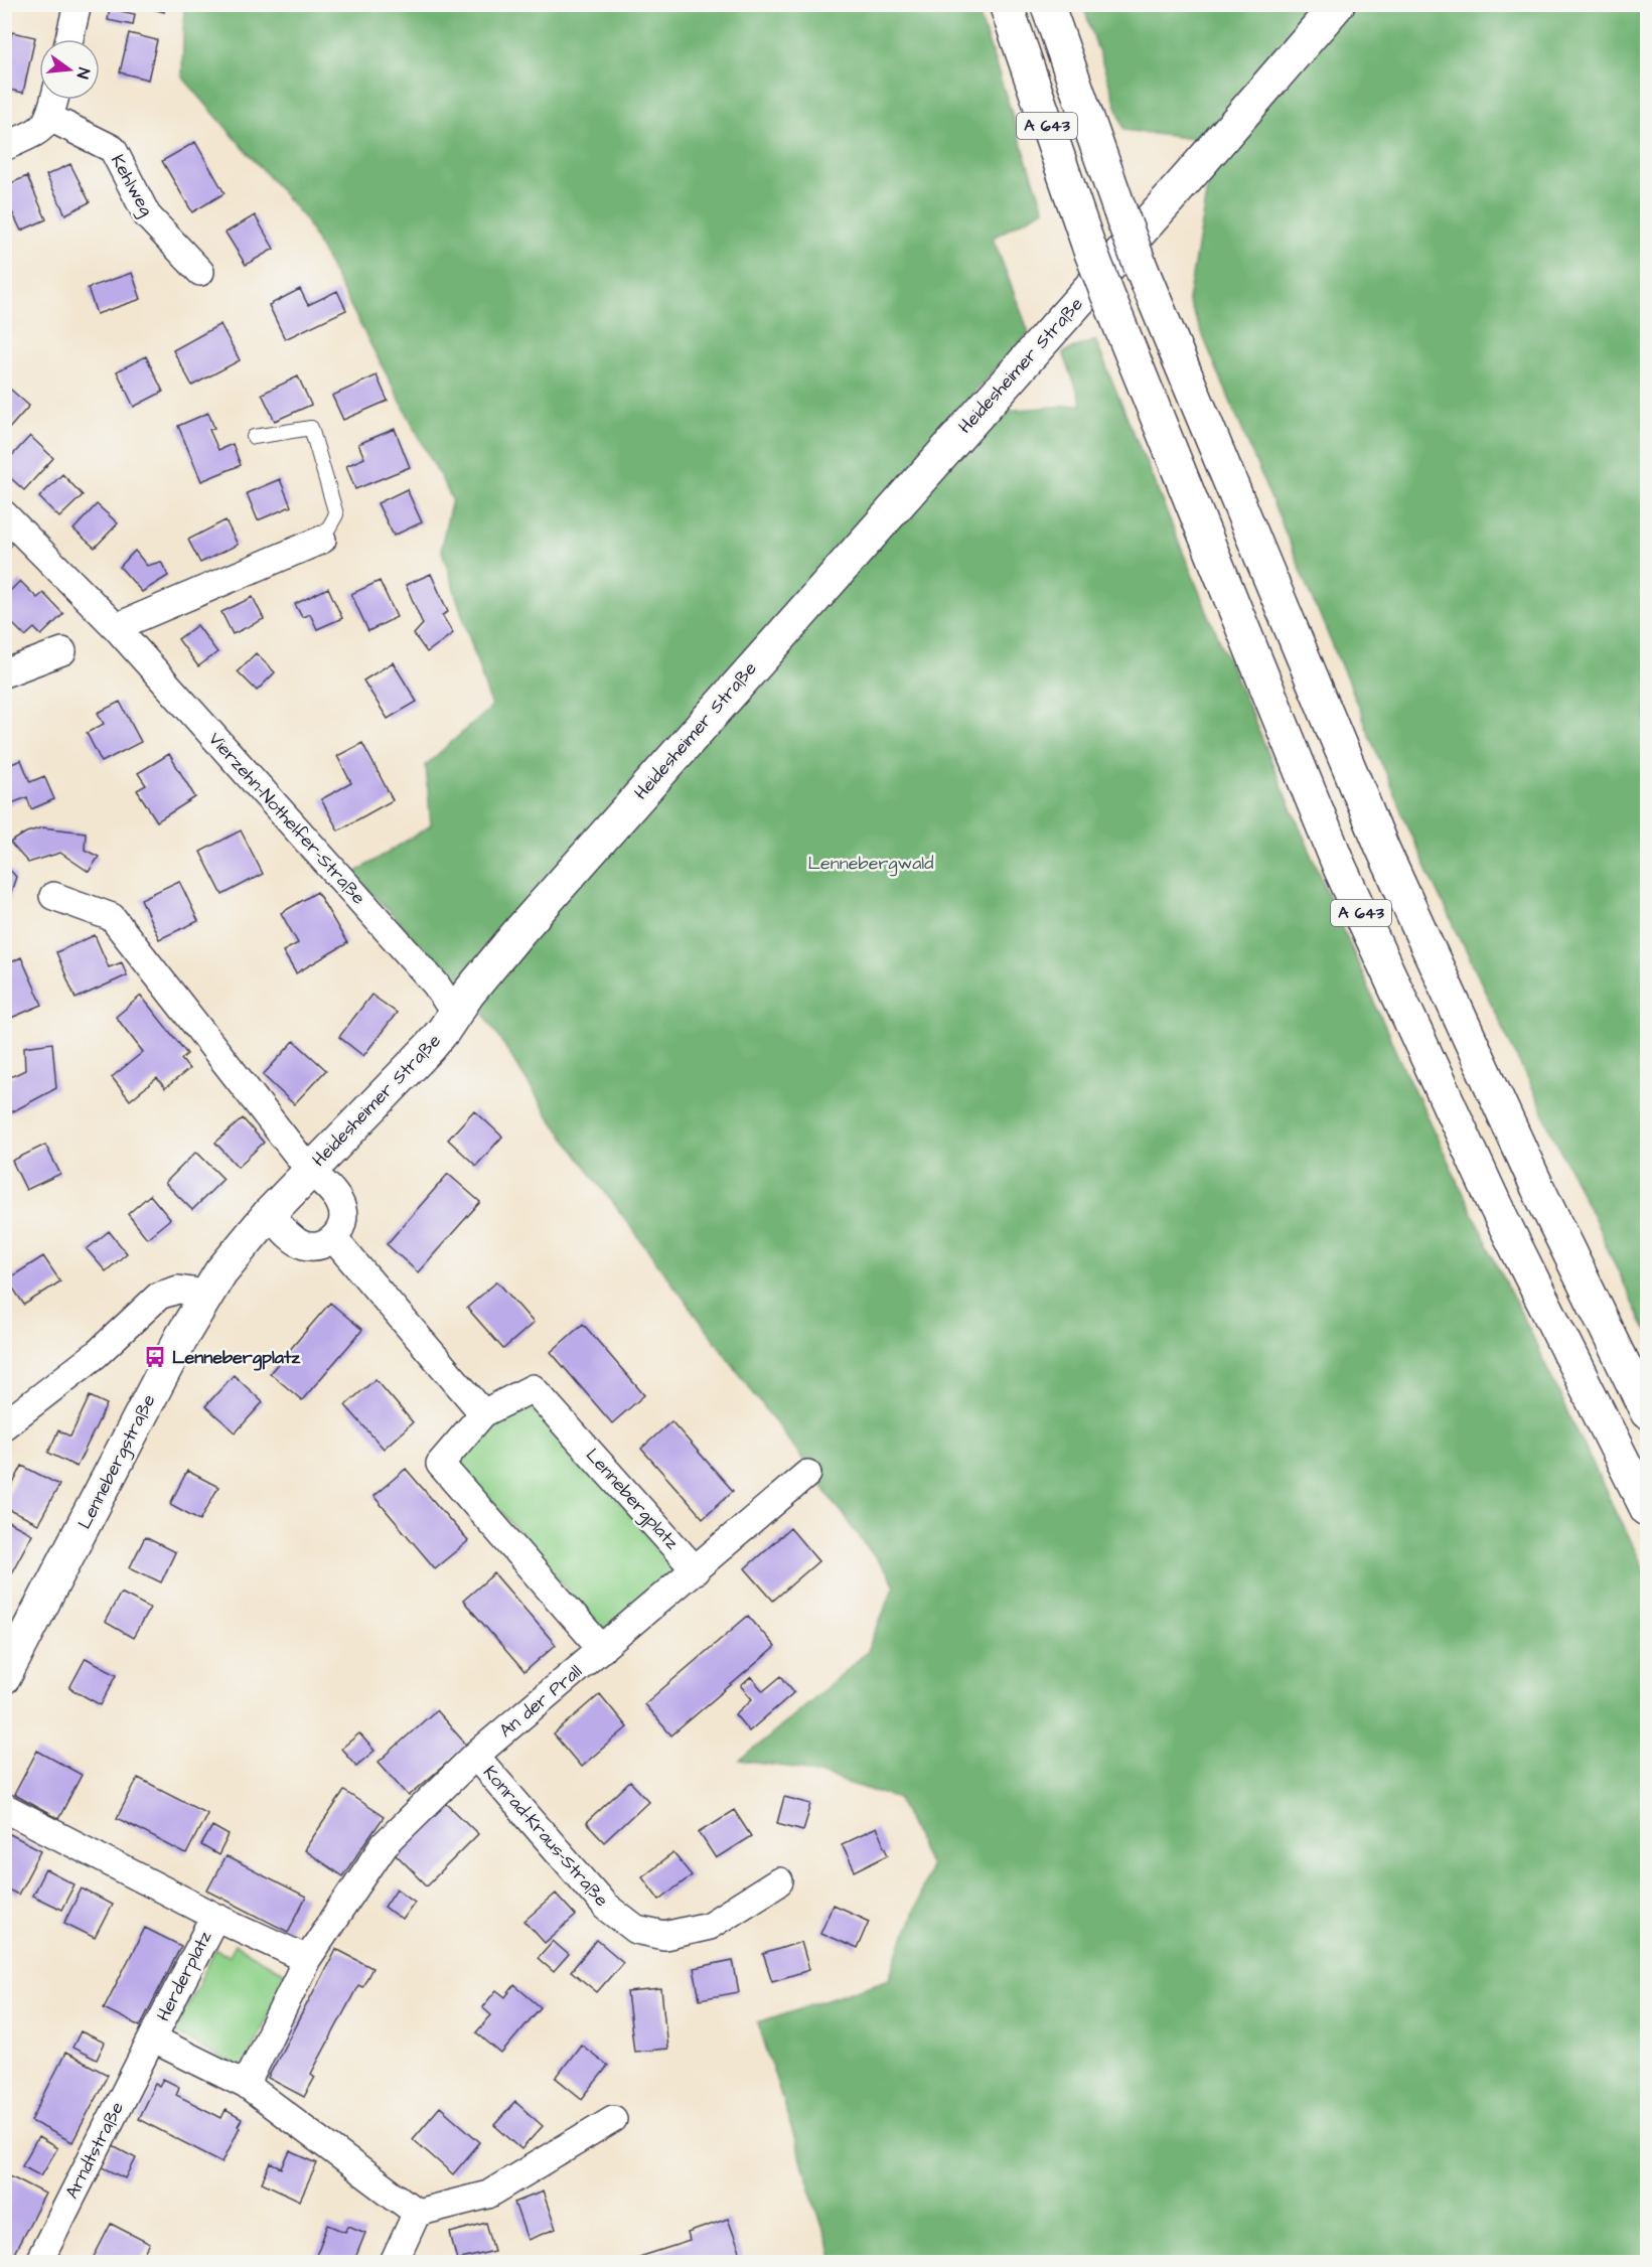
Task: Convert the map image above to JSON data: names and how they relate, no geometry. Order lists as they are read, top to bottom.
{
  "streets": {
    "main road": ["A 643", "Heidesheimer Straße", "Lennebergstraße"],
    "street": [
      "Kehlweg",
      "Vierzehn-Nothelfer-Straße",
      "Lennebergplatz",
      "An der Prall",
      "Konrad-Kraus-Straße",
      "Herderplatz",
      "Arndtstraße"
    ]
  },
  "crossings": [
    ["Heidesheimer Straße", "Vierzehn-Nothelfer-Straße"],
    ["Heidesheimer Straße", "Lennebergstraße"],
    ["Lennebergplatz", "An der Prall"],
    ["An der Prall", "Konrad-Kraus-Straße"],
    ["An der Prall", "Herderplatz"],
    ["Herderplatz", "Arndtstraße"]
  ],
  "parks": ["Lennebergwald"],
  "places": {
    "bus stop": ["Lennebergplatz"]
  },
  "north": "right"
}
